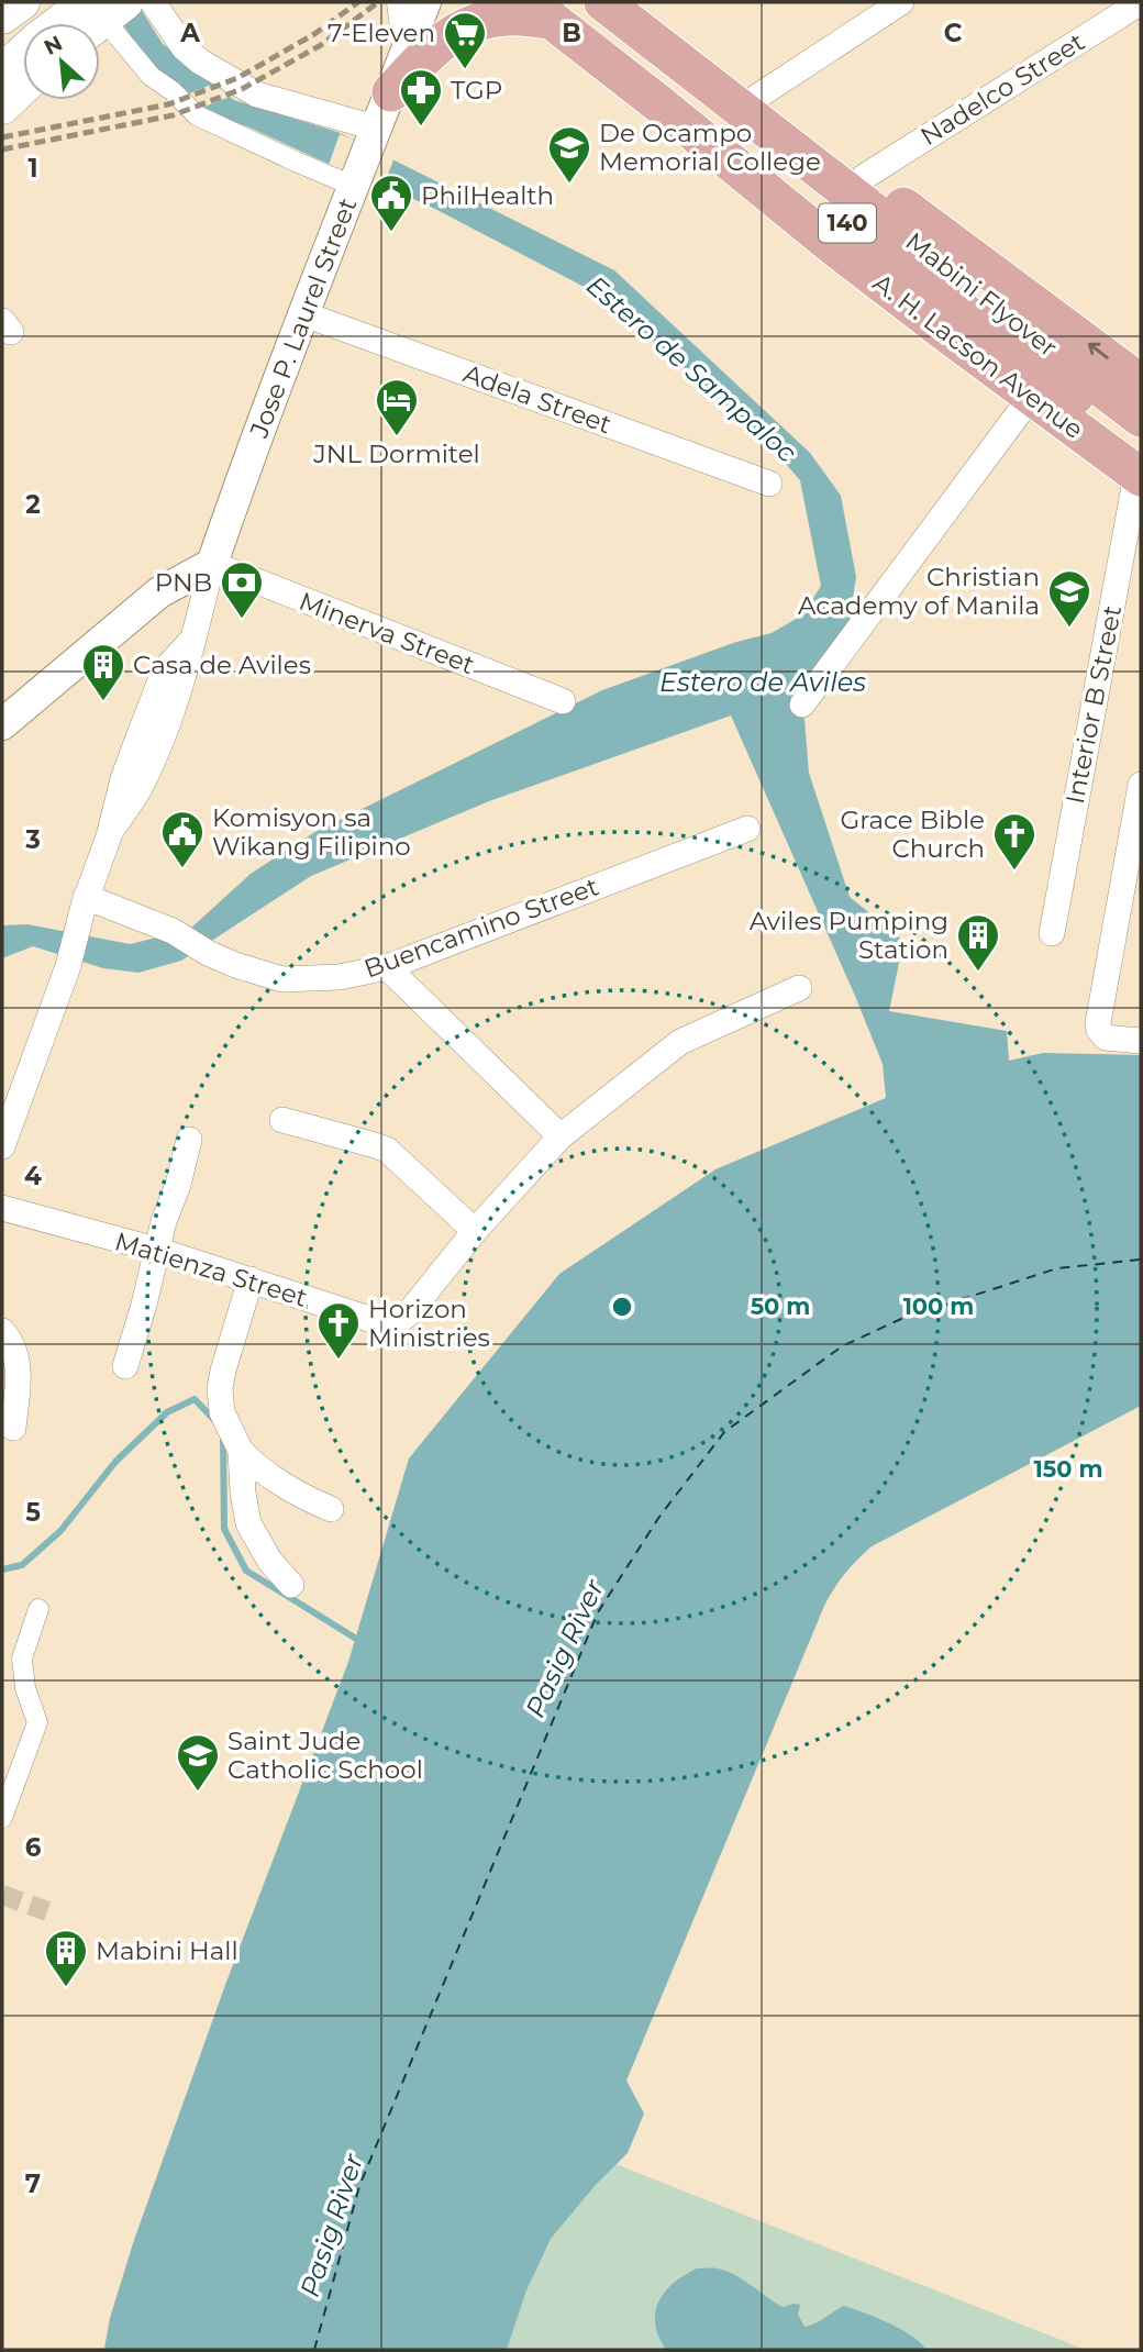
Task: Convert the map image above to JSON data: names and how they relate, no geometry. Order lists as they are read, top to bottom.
{
  "streets": {
    "main road": ["140", "Mabini Flyover", "A. H. Lacson Avenue"],
    "street": [
      "Nadelco Street",
      "Jose P. Laurel Street",
      "Adela Street",
      "Minerva Street",
      "Interior B Street",
      "Buencamino Street",
      "Matienza Street"
    ]
  },
  "crossings": [
    ["Nadelco Street", "140"],
    ["Mabini Flyover", "A. H. Lacson Avenue"],
    ["Mabini Flyover", "Interior B Street"],
    ["Jose P. Laurel Street", "Adela Street"],
    ["Jose P. Laurel Street", "Minerva Street"],
    ["Jose P. Laurel Street", "Buencamino Street"],
    ["A. H. Lacson Avenue", "Interior B Street"]
  ],
  "water": ["Estero de Sampaloc", "Estero de Aviles", "Pasig River"],
  "places": {
    "supermarket": ["7-Eleven"],
    "pharmacy": ["TGP"],
    "school or university": ["De Ocampo Memorial College", "Christian Academy of Manila", "Saint Jude Catholic School"],
    "public building": ["PhilHealth", "Komisyon sa Wikang Filipino"],
    "hotel": ["JNL Dormitel"],
    "bank": ["PNB"],
    "building": ["Casa de Aviles", "Aviles Pumping Station", "Mabini Hall"],
    "church": ["Grace Bible Church", "Horizon Ministries"]
  },
  "north": "top left",
  "grid": {
    "columns": ["A", "B", "C"],
    "rows": [
      "1",
      "2",
      "3",
      "4",
      "5",
      "6",
      "7"
    ]
  },
  "rings": ["50 m", "100 m", "150 m"]
}
